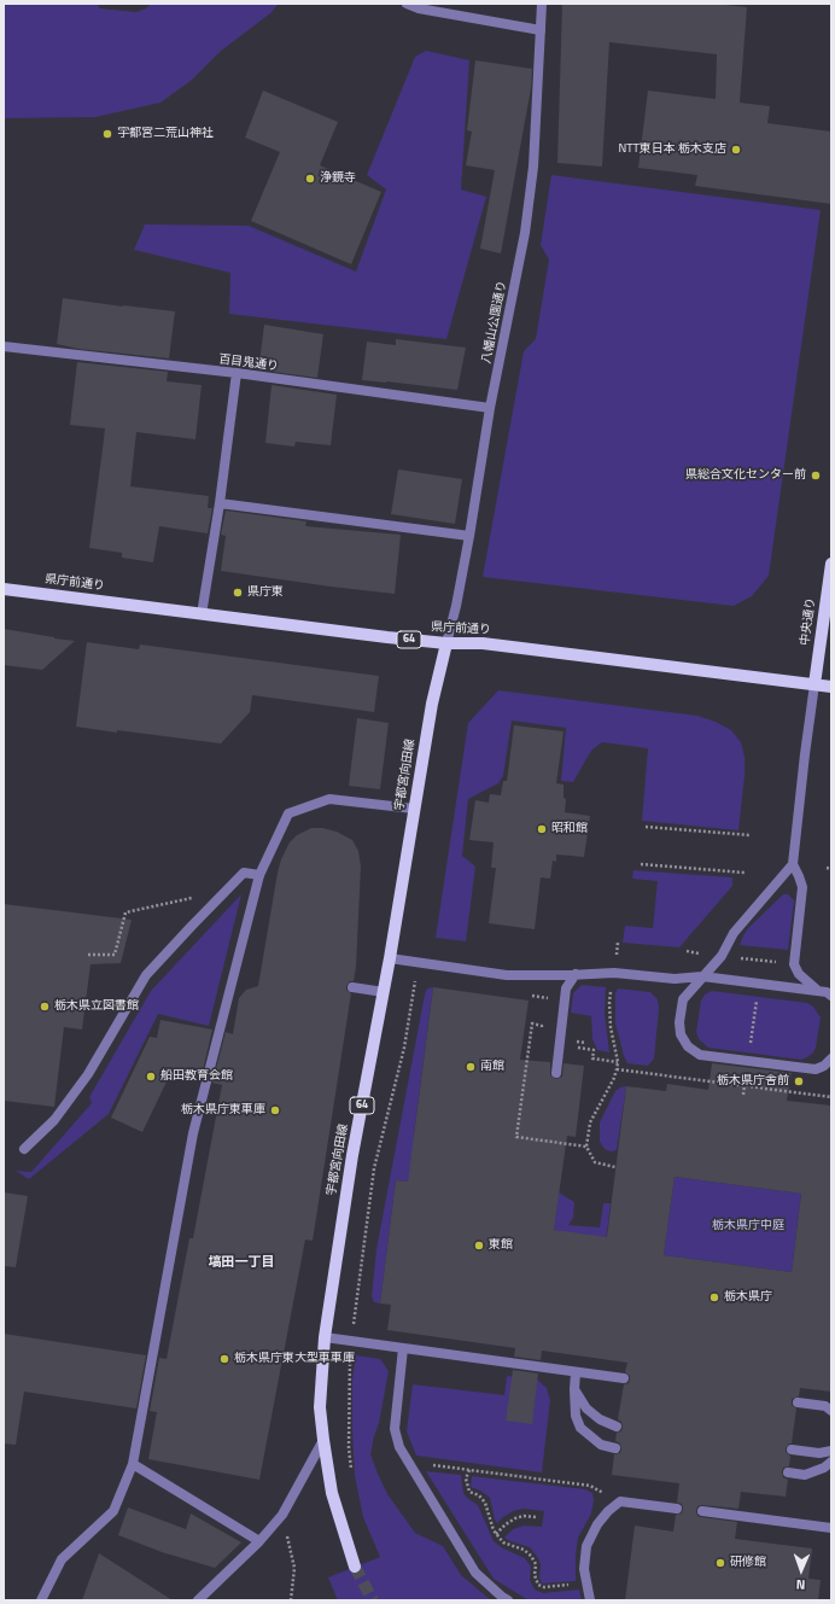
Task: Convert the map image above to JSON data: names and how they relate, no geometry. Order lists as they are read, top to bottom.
{
  "streets": {
    "main road": [
      "県庁前通り",
      "中央通り",
      "64",
      "宇都宮向田線"
    ],
    "street": ["八幡山公園通り", "百目鬼通り"]
  },
  "crossings": [
    ["八幡山公園通り", "百目鬼通り"],
    ["八幡山公園通り", "県庁前通り"],
    ["八幡山公園通り", "宇都宮向田線"],
    ["県庁前通り", "中央通り"],
    ["県庁前通り", "宇都宮向田線"]
  ],
  "districts": ["塙田一丁目"],
  "parks": ["栃木県庁中庭"],
  "places": [
    "宇都宮二荒山神社",
    "NTT東日本 栃木支店",
    "浄鏡寺",
    "県総合文化センター前",
    "県庁東",
    "昭和館",
    "栃木県立図書館",
    "南館",
    "船田教育会館",
    "栃木県庁舎前",
    "栃木県庁東車庫",
    "東館",
    "栃木県庁",
    "栃木県庁東大型車車庫",
    "研修館"
  ],
  "north": "bottom"
}
